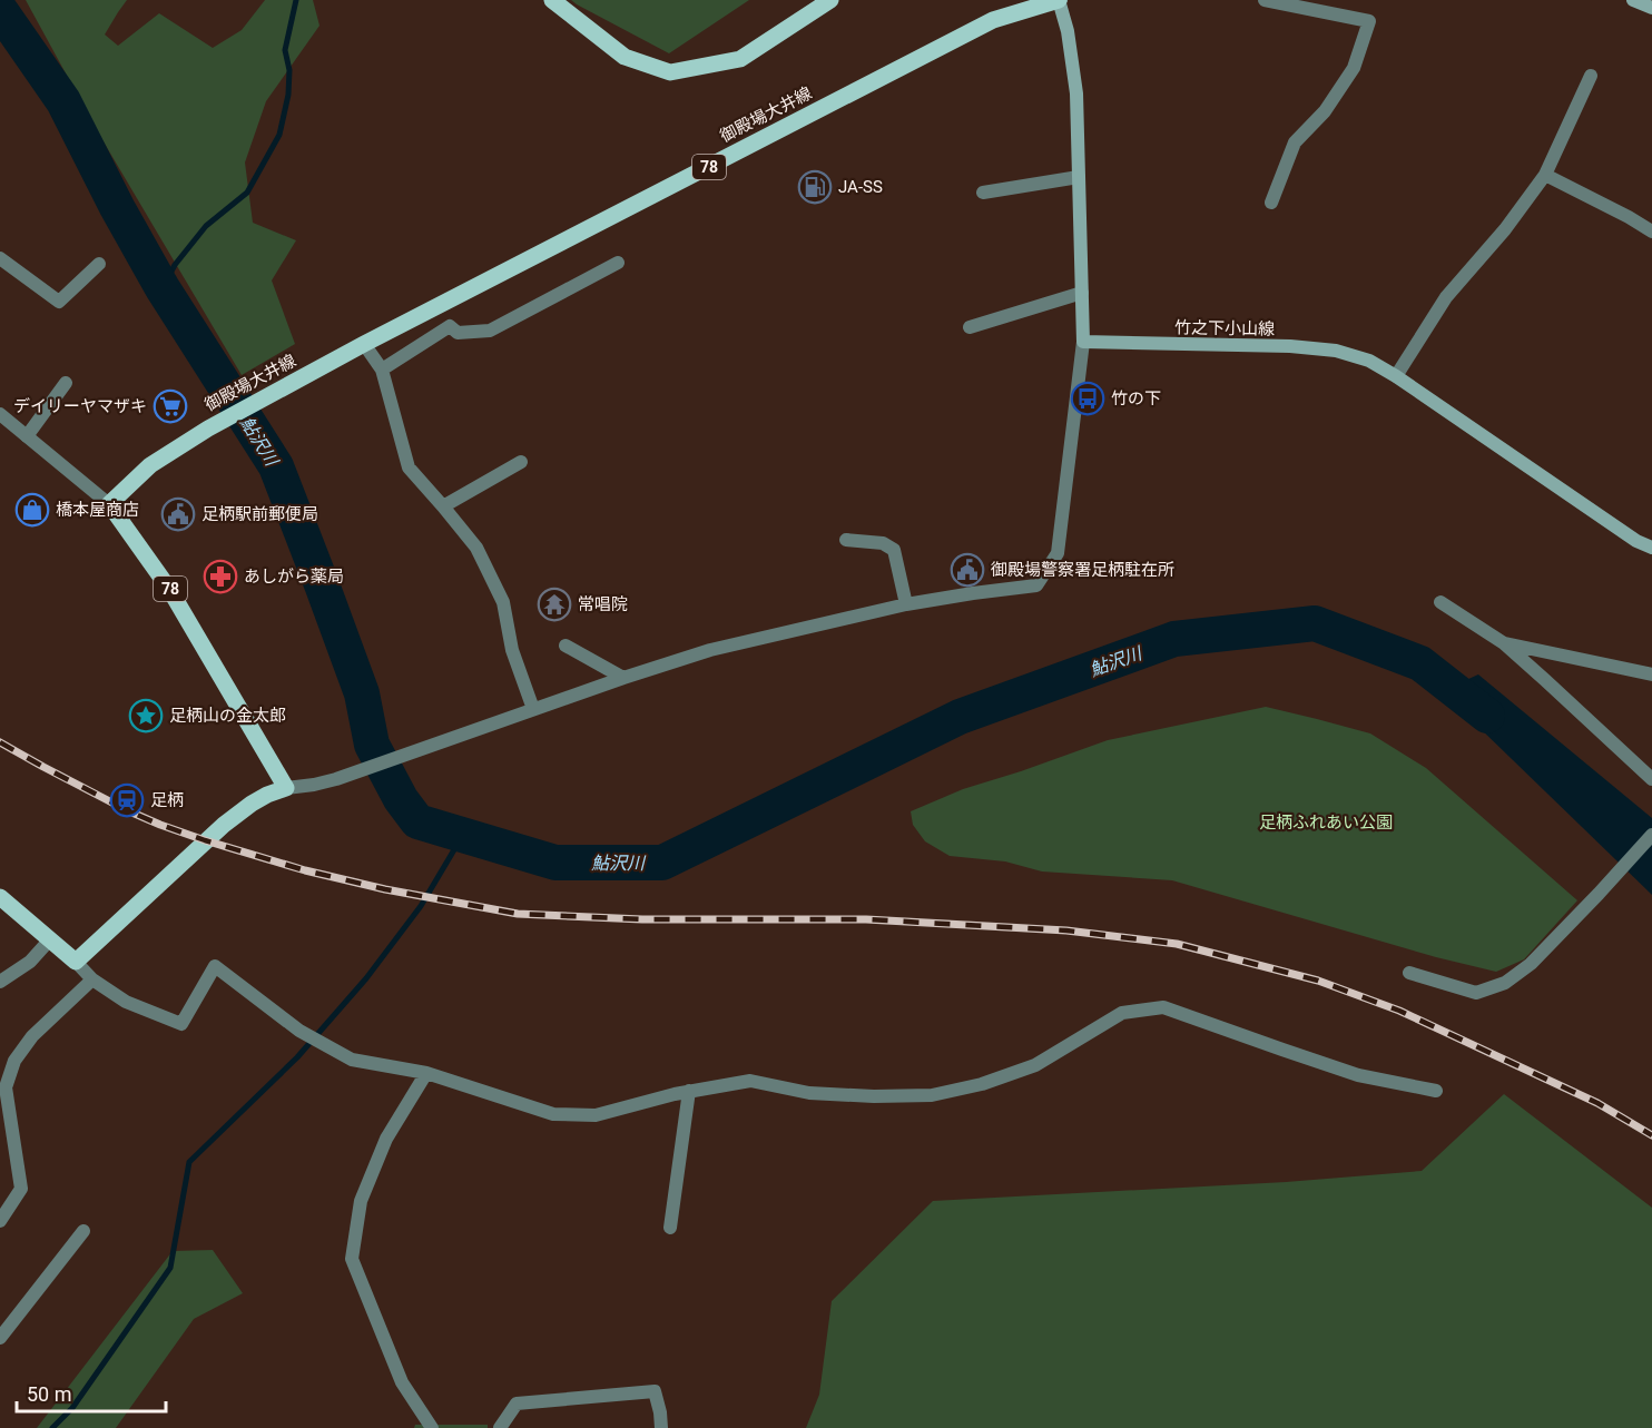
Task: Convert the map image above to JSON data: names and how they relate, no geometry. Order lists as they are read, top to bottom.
{
  "streets": {
    "main road": ["御殿場大井線", "78", "竹之下小山線"]
  },
  "crossings": [
    ["御殿場大井線", "78"]
  ],
  "water": ["鮎沢川"],
  "parks": ["足柄ふれあい公園"],
  "places": {
    "fuel station": ["JA-SS"],
    "bus stop": ["竹の下"],
    "supermarket": ["デイリーヤマザキ"],
    "shop": ["橋本屋商店"],
    "public building": ["足柄駅前郵便局", "御殿場警察署足柄駐在所"],
    "pharmacy": ["あしがら薬局"],
    "temple": ["常唱院"],
    "place": ["足柄山の金太郎"],
    "station": ["足柄"]
  },
  "scale_bar": "50 m"
}
